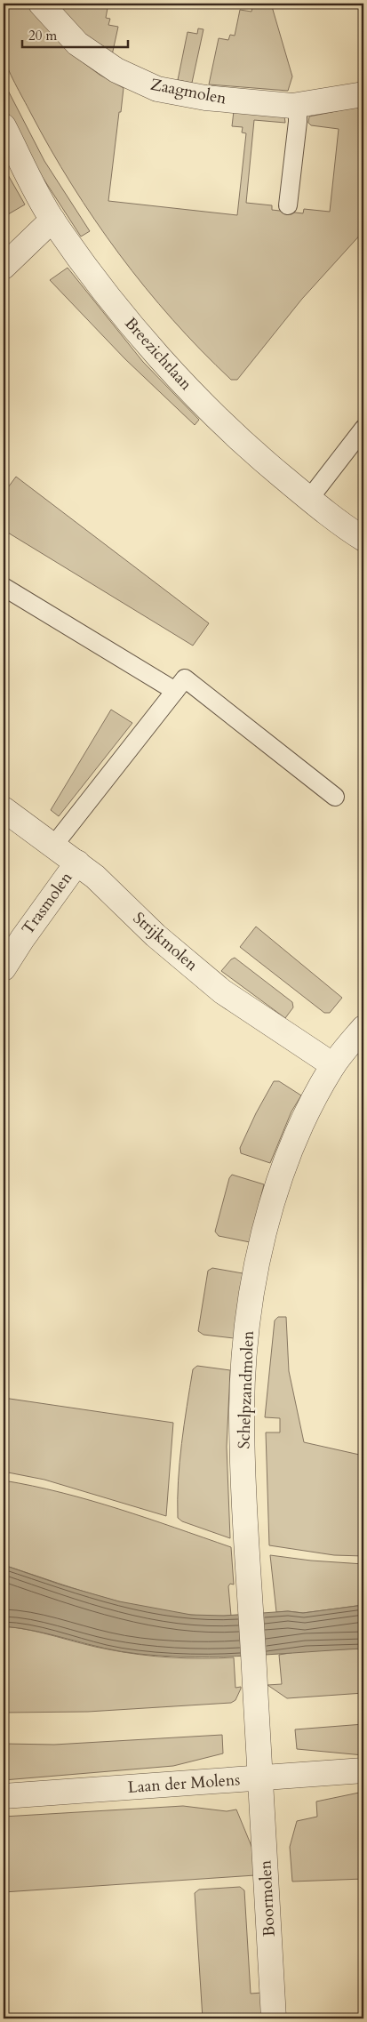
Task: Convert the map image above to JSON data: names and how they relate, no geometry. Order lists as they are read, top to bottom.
{
  "streets": {
    "street": [
      "Zaagmolen",
      "Breezichtlaan",
      "Trasmolen",
      "Strijkmolen",
      "Schelpzandmolen",
      "Laan der Molens",
      "Boormolen"
    ]
  },
  "crossings": [
    ["Trasmolen", "Strijkmolen"],
    ["Strijkmolen", "Schelpzandmolen"],
    ["Schelpzandmolen", "Laan der Molens"],
    ["Schelpzandmolen", "Boormolen"],
    ["Laan der Molens", "Boormolen"]
  ],
  "scale_bar": "20 m"
}
